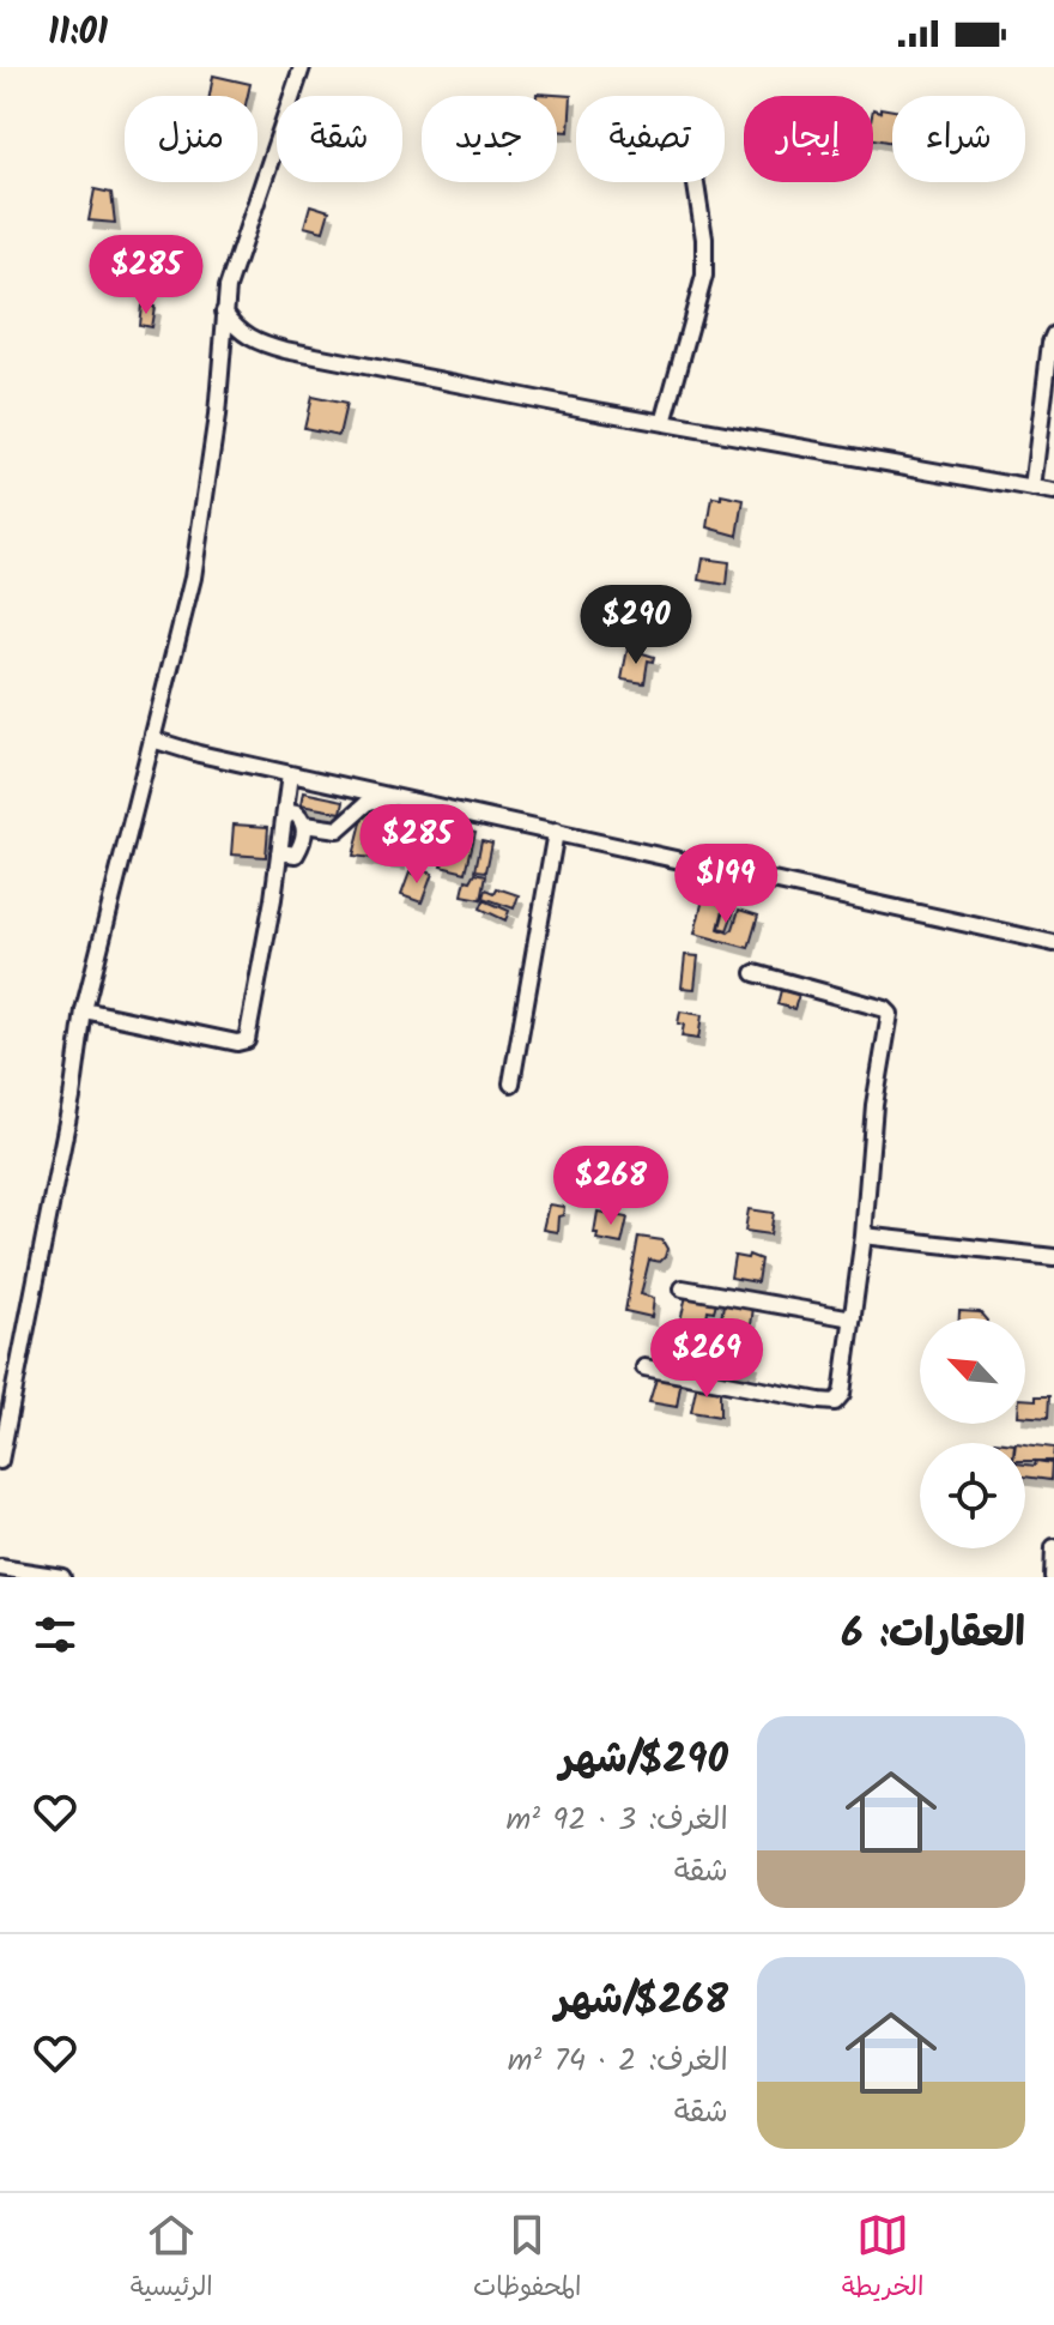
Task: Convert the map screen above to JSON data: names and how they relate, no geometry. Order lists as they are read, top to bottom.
{
  "north": "top left",
  "page": {
    "status": "11:01",
    "chip": [
      "شراء",
      "إيجار",
      "تصفية",
      "جديد",
      "شقة",
      "منزل"
    ],
    "price": [
      "$285",
      "$290",
      "$285",
      "$199",
      "$268",
      "$269"
    ],
    "heading": "العقارات: 6",
    "list": [
      {
        "name": "$290/شهر",
        "note": "الغرف: 3 · 92 m² · شقة"
      },
      {
        "name": "$268/شهر",
        "note": "الغرف: 2 · 74 m² · شقة"
      }
    ],
    "tabs": ["الخريطة", "المحفوظات", "الرئيسية"]
  }
}
